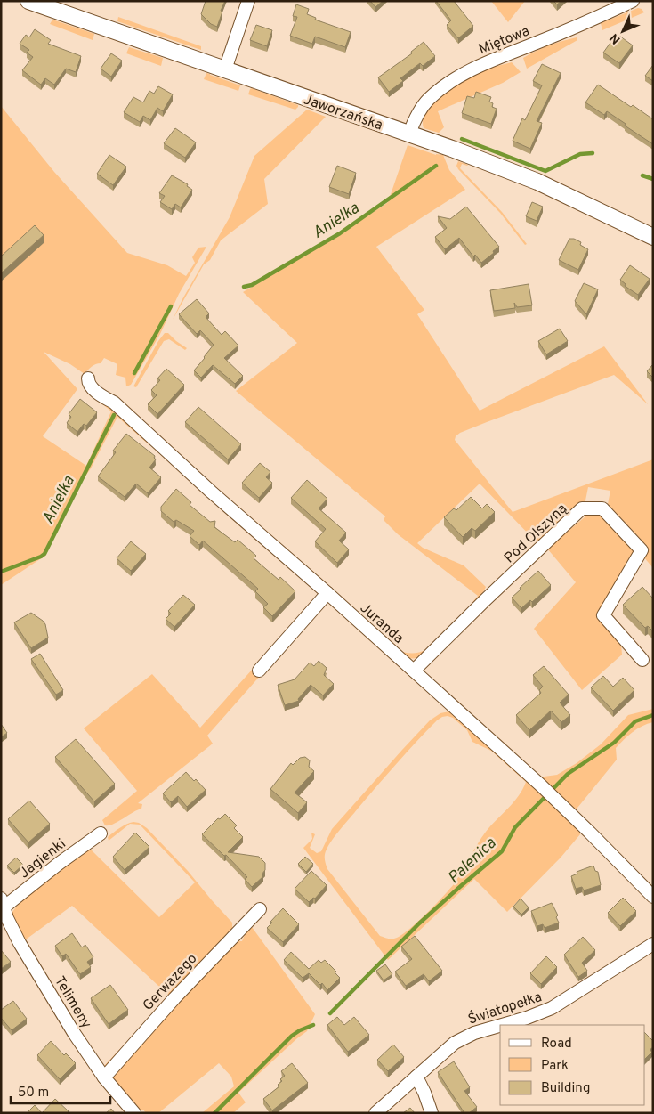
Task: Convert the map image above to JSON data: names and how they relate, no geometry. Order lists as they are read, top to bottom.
{
  "streets": {
    "street": [
      "Miętowa",
      "Jaworzańska",
      "Pod Olszyną",
      "Juranda",
      "Jagienki",
      "Gerwazego",
      "Telimeny",
      "Światopełka"
    ]
  },
  "crossings": [
    ["Miętowa", "Jaworzańska"],
    ["Pod Olszyną", "Juranda"],
    ["Jagienki", "Telimeny"],
    ["Gerwazego", "Telimeny"]
  ],
  "water": ["Anielka", "Palenica"],
  "legend": ["Road", "Park", "Building"],
  "scale_bar": "50 m",
  "north": "bottom left"
}
